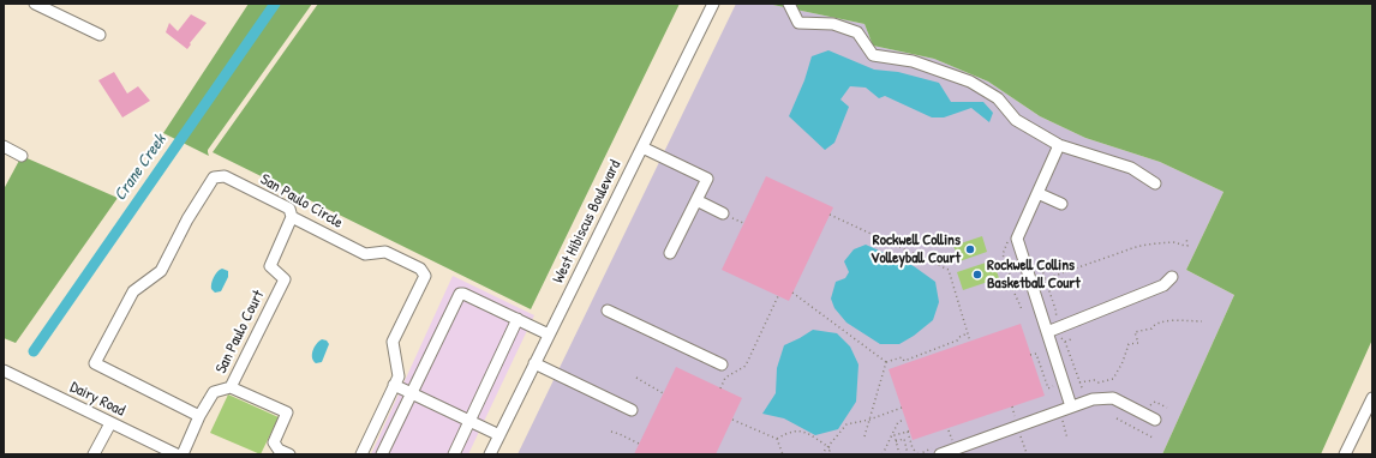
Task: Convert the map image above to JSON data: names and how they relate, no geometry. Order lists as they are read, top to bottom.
{
  "streets": {
    "street": [
      "San Paulo Circle",
      "West Hibiscus Boulevard",
      "San Paulo Court",
      "Dairy Road"
    ]
  },
  "crossings": [
    ["San Paulo Circle", "San Paulo Court"]
  ],
  "water": ["Crane Creek"],
  "places": ["Rockwell Collins Volleyball Court", "Rockwell Collins Basketball Court"]
}
